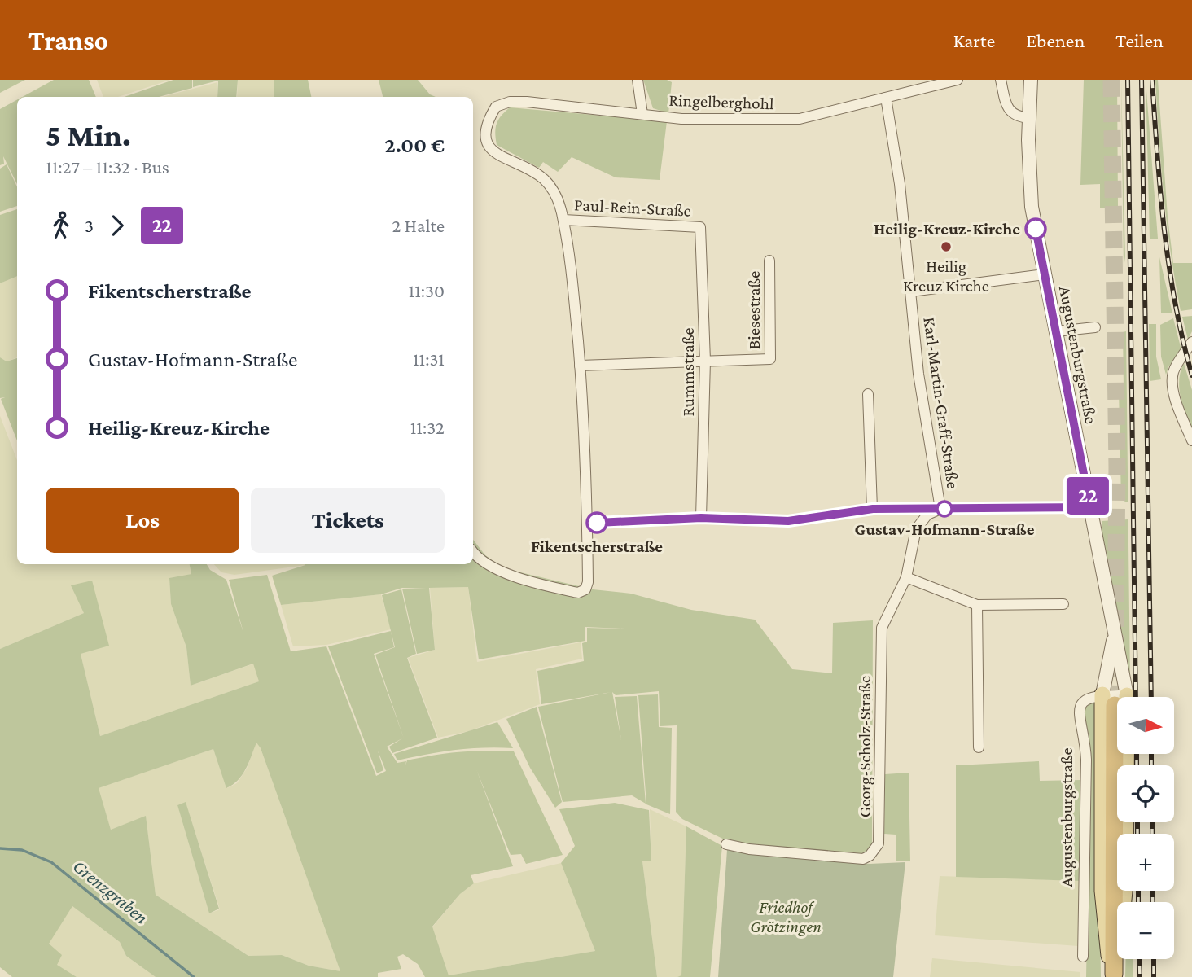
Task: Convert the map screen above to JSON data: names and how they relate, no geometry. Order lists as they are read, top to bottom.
{
  "streets": {
    "street": [
      "Ringelberghohl",
      "Paul-Rein-Straße",
      "Biesestraße",
      "Augustenburgstraße",
      "Rummstraße",
      "Karl-Martin-Graff-Straße",
      "Georg-Scholz-Straße"
    ]
  },
  "crossings": [
    ["Ringelberghohl", "Paul-Rein-Straße"],
    ["Ringelberghohl", "Karl-Martin-Graff-Straße"],
    ["Paul-Rein-Straße", "Rummstraße"],
    ["Biesestraße", "Rummstraße"],
    ["Karl-Martin-Graff-Straße", "Georg-Scholz-Straße"]
  ],
  "water": ["Grenzgraben"],
  "parks": ["Friedhof Grötzingen"],
  "places": [
    "Heilig-Kreuz-Kirche",
    "Heilig Kreuz Kirche",
    "Gustav-Hofmann-Straße",
    "Fikentscherstraße"
  ],
  "lines": ["bus line 22"],
  "north": "right",
  "page": {
    "header": "Transo",
    "nav": ["Karte", "Ebenen", "Teilen"],
    "on_map": "22",
    "heading": ["5 Min.", "11:27 – 11:32 · Bus", "2.00 €"],
    "legs": ["3", "22", "2 Halte"],
    "list": [
      {
        "name": "Fikentscherstraße",
        "value": "11:30"
      },
      {
        "name": "Gustav-Hofmann-Straße",
        "value": "11:31"
      },
      {
        "name": "Heilig-Kreuz-Kirche",
        "value": "11:32"
      }
    ],
    "buttons": ["Los", "Tickets"],
    "map_buttons": ["+", "−"]
  }
}
